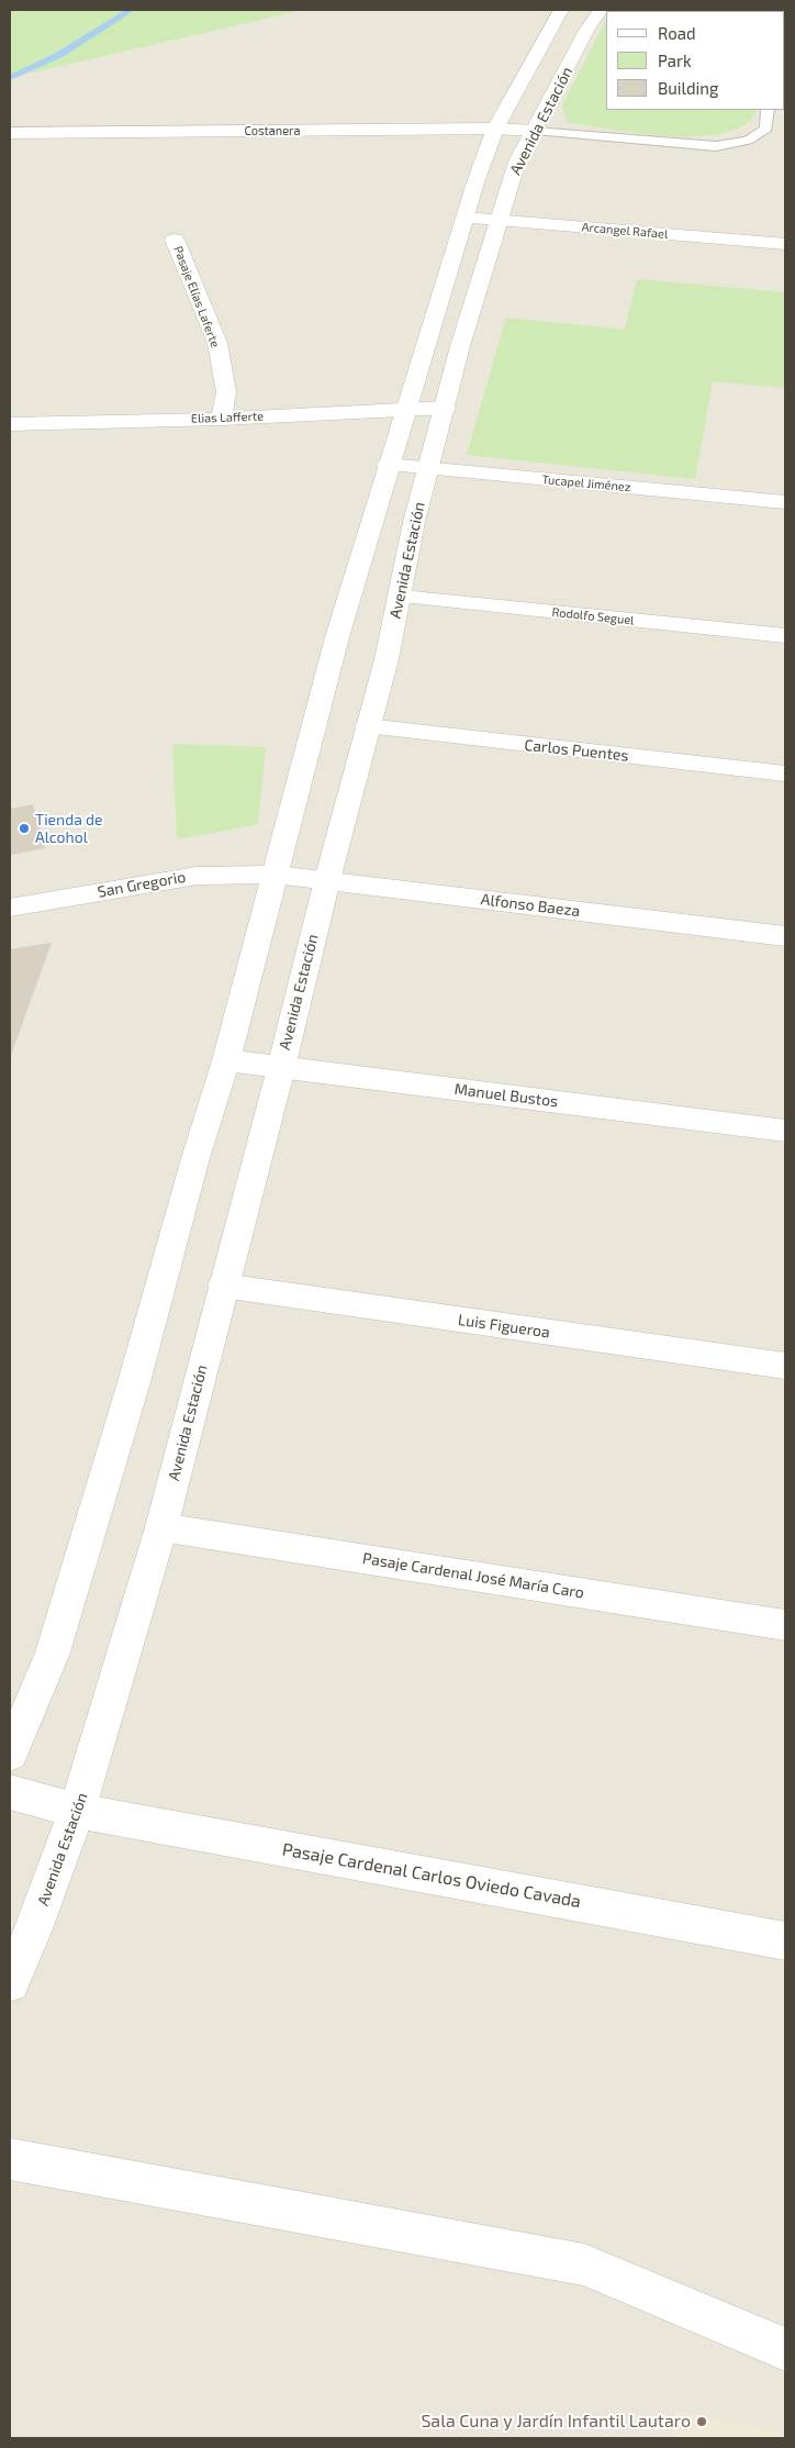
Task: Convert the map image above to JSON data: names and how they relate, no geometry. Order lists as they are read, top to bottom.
{
  "streets": {
    "street": [
      "Avenida Estación",
      "Costanera",
      "Arcangel Rafael",
      "Pasaje Elías Laferte",
      "Elias Lafferte",
      "Tucapel Jiménez",
      "Rodolfo Seguel",
      "Carlos Puentes",
      "San Gregorio",
      "Alfonso Baeza",
      "Manuel Bustos",
      "Luis Figueroa",
      "Pasaje Cardenal José María Caro",
      "Pasaje Cardenal Carlos Oviedo Cavada"
    ]
  },
  "crossings": [
    ["Avenida Estación", "Costanera"],
    ["Avenida Estación", "Arcangel Rafael"],
    ["Avenida Estación", "Elias Lafferte"],
    ["Avenida Estación", "Tucapel Jiménez"],
    ["Avenida Estación", "Rodolfo Seguel"],
    ["Avenida Estación", "Carlos Puentes"],
    ["Avenida Estación", "Alfonso Baeza"],
    ["Avenida Estación", "Manuel Bustos"],
    ["Avenida Estación", "Luis Figueroa"],
    ["Avenida Estación", "Pasaje Cardenal José María Caro"],
    ["Avenida Estación", "Pasaje Cardenal Carlos Oviedo Cavada"],
    ["Pasaje Elías Laferte", "Elias Lafferte"],
    ["San Gregorio", "Alfonso Baeza"]
  ],
  "places": ["Tienda de Alcohol", "Sala Cuna y Jardín Infantil Lautaro"],
  "legend": ["Road", "Park", "Building"]
}
